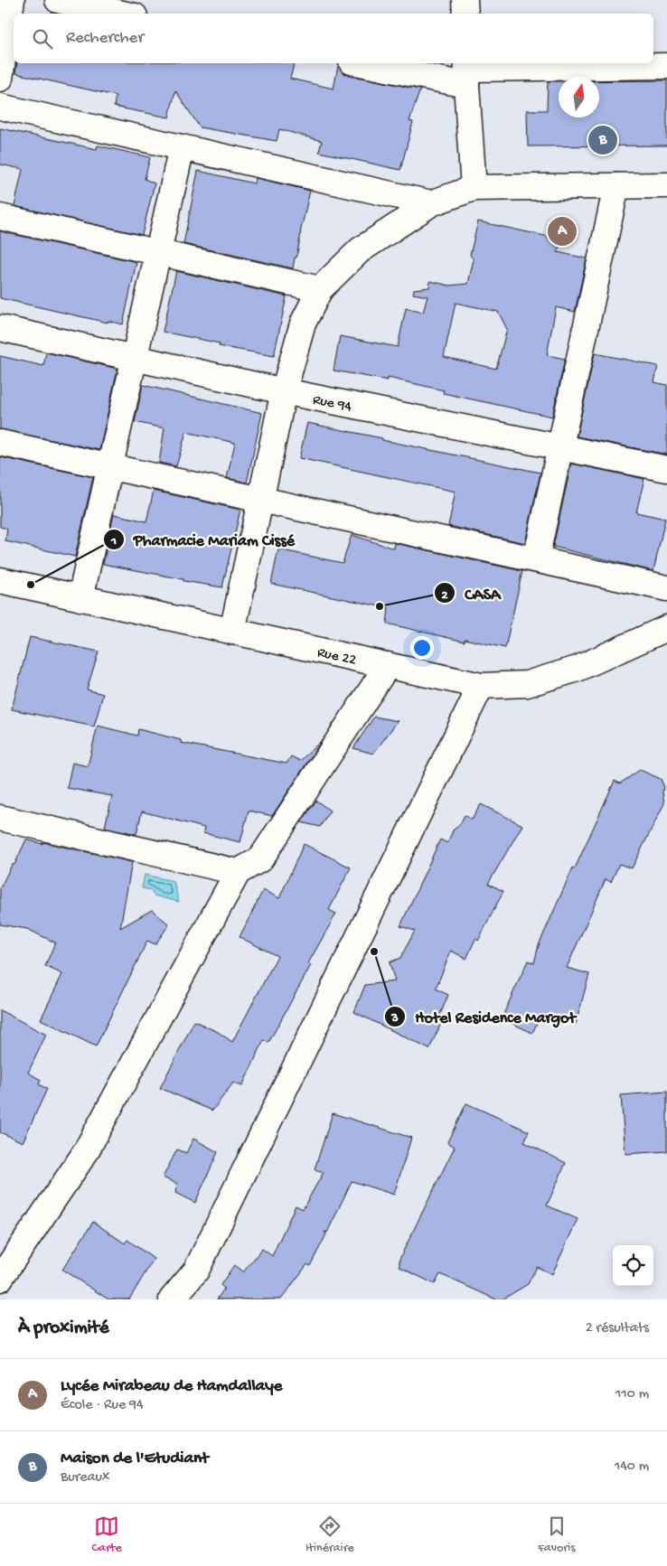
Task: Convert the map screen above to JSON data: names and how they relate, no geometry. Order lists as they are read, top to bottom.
{
  "streets": {
    "street": ["Rue 94", "Rue 22"]
  },
  "places": ["Pharmacie Mariam Cissé", "CASA", "Hotel Residence Margot"],
  "north": "top",
  "page": {
    "search": "Rechercher",
    "pins": ["B", "A"],
    "heading": ["À proximité", "2 résultats"],
    "list": [
      {
        "mark": "A",
        "name": "Lycée Mirabeau de Hamdallaye",
        "note": "École · Rue 94",
        "value": "110 m"
      },
      {
        "mark": "B",
        "name": "Maison de l'Etudiant",
        "note": "Bureaux",
        "value": "140 m"
      }
    ],
    "nav": ["Carte", "Itinéraire", "Favoris"]
  }
}
